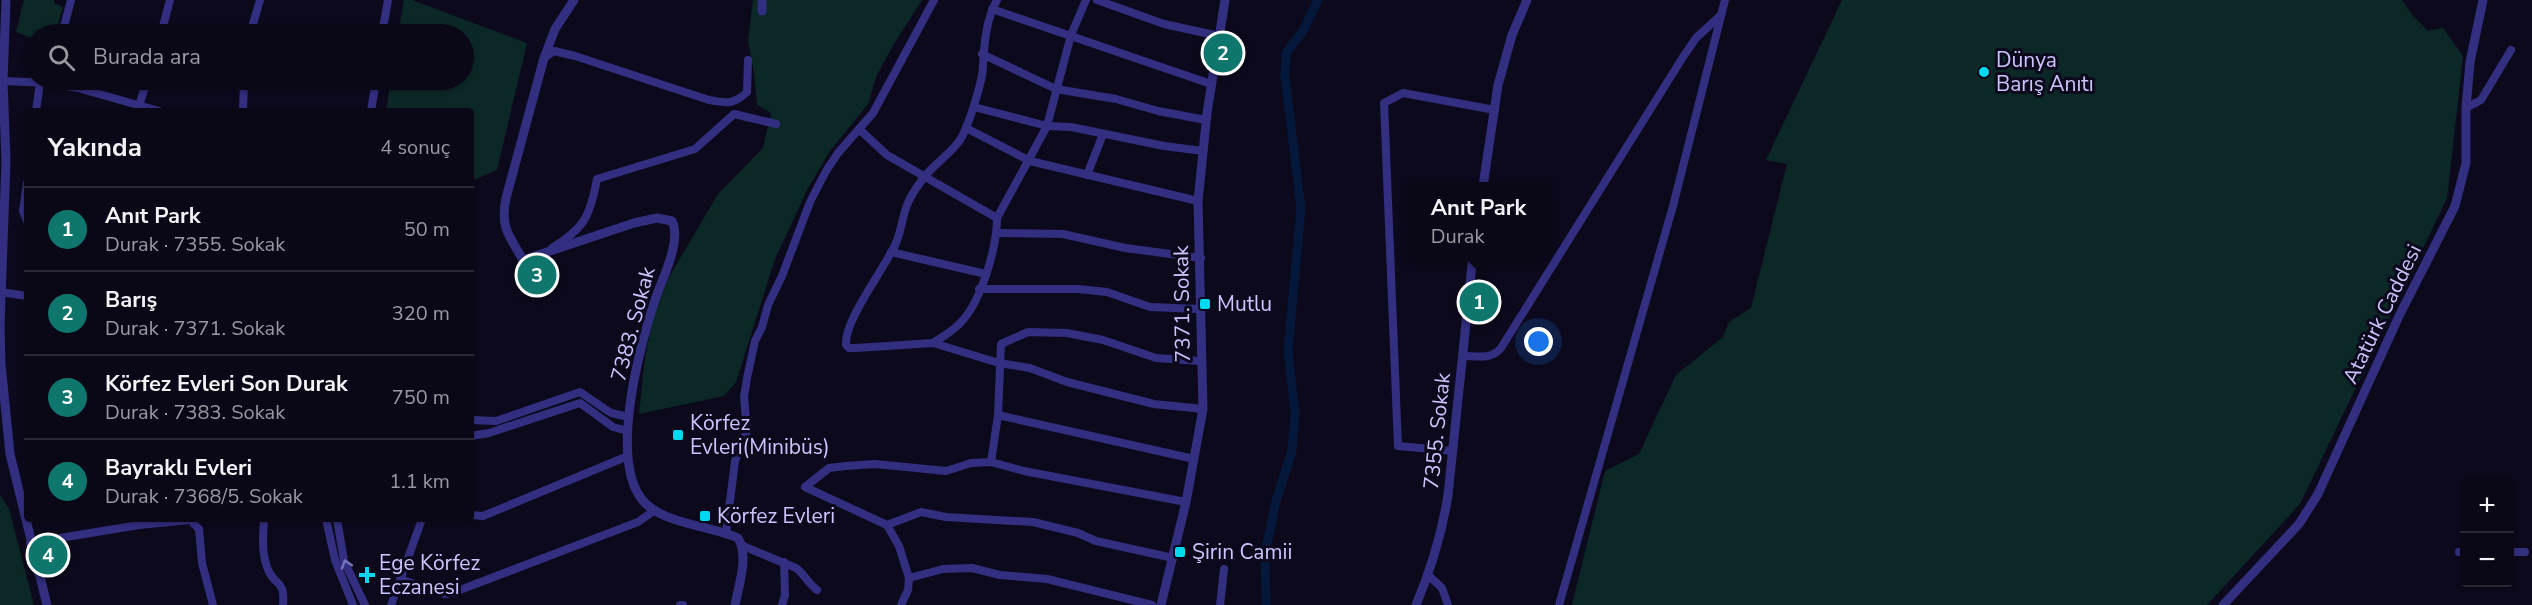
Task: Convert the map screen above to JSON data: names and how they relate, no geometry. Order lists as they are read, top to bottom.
{
  "streets": {
    "street": [
      "7371. Sokak",
      "Atatürk Caddesi",
      "7383. Sokak",
      "7355. Sokak"
    ]
  },
  "places": {
    "other": ["Dünya Barış Anıtı"],
    "transit": [
      "Mutlu",
      "Körfez Evleri(Minibüs)",
      "Körfez Evleri",
      "Şirin Camii"
    ],
    "health": ["Ege Körfez Eczanesi"]
  },
  "page": {
    "search": "Burada ara",
    "pins": [
      "2",
      "3",
      "1",
      "4"
    ],
    "heading": ["Yakında", "4 sonuç"],
    "popup": ["Anıt Park", "Durak"],
    "list": [
      {
        "mark": "1",
        "name": "Anıt Park",
        "note": "Durak · 7355. Sokak",
        "value": "50 m"
      },
      {
        "mark": "2",
        "name": "Barış",
        "note": "Durak · 7371. Sokak",
        "value": "320 m"
      },
      {
        "mark": "3",
        "name": "Körfez Evleri Son Durak",
        "note": "Durak · 7383. Sokak",
        "value": "750 m"
      },
      {
        "mark": "4",
        "name": "Bayraklı Evleri",
        "note": "Durak · 7368/5. Sokak",
        "value": "1.1 km"
      }
    ],
    "map_buttons": ["+", "−"]
  }
}
